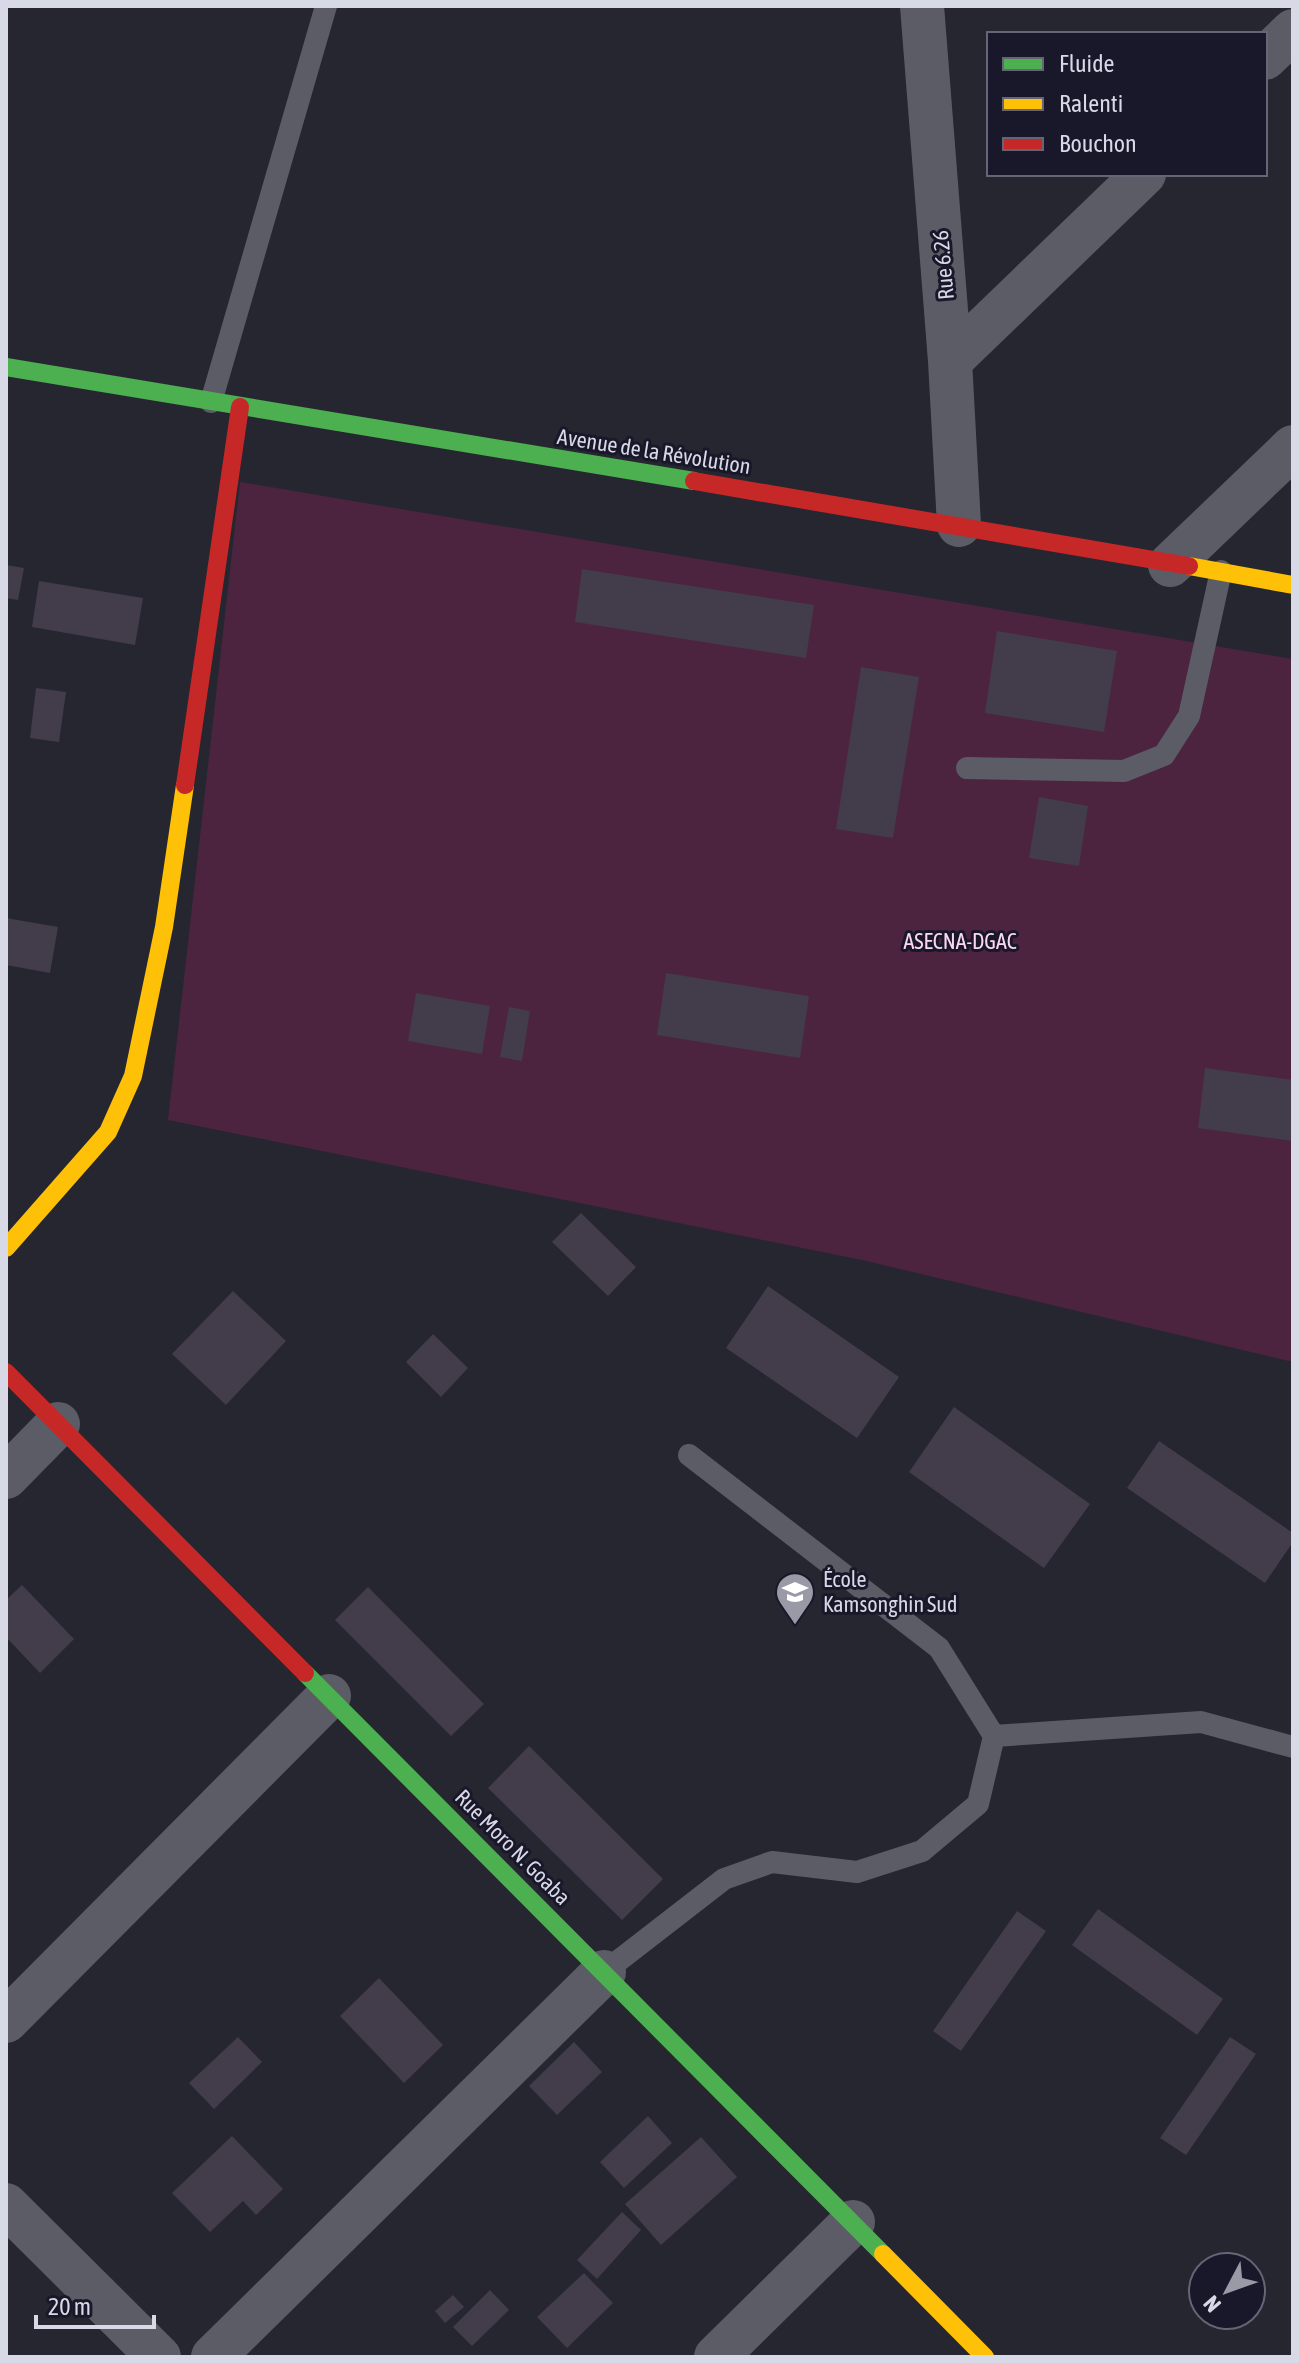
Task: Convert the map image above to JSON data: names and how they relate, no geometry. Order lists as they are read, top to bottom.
{
  "streets": {
    "street": ["Rue 6.26", "Avenue de la Révolution", "Rue Moro N. Goaba"]
  },
  "crossings": [
    ["Rue 6.26", "Avenue de la Révolution"]
  ],
  "parks": ["ASECNA-DGAC"],
  "places": {
    "school or university": ["École Kamsonghin Sud"]
  },
  "legend": ["Fluide", "Ralenti", "Bouchon"],
  "scale_bar": "20 m",
  "north": "bottom left"
}
